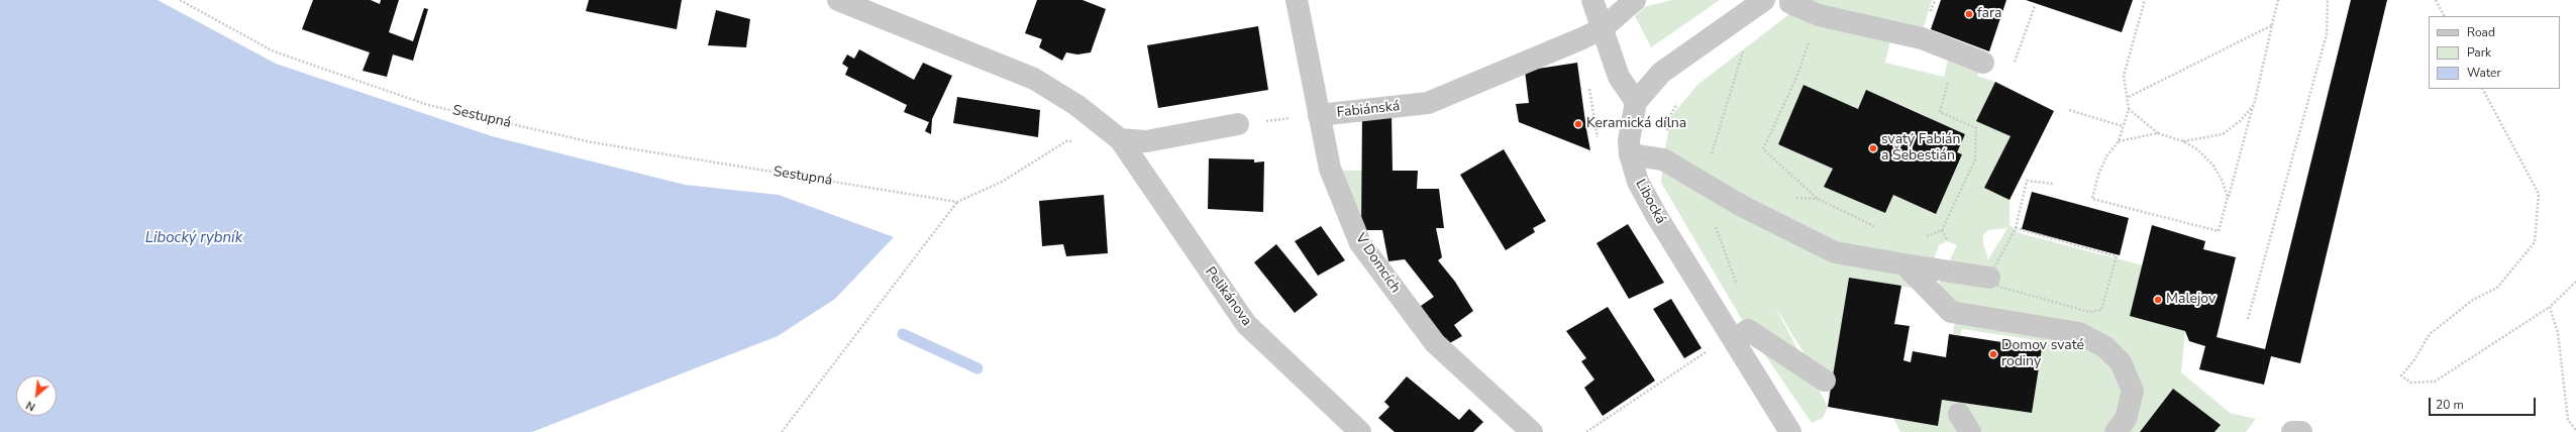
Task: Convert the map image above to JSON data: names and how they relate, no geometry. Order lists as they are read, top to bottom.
{
  "streets": {
    "street": [
      "Fabiánská",
      "Libocká",
      "V Domcích",
      "Pelikánova"
    ],
    "path": ["Sestupná"]
  },
  "crossings": [
    ["Fabiánská", "V Domcích"]
  ],
  "water": ["Libocký rybník"],
  "places": [
    "fara",
    "Keramická dílna",
    "svatý Fabián a Šebestián",
    "Malejov",
    "Domov svaté rodiny"
  ],
  "legend": ["Road", "Park", "Water"],
  "scale_bar": "20 m",
  "north": "bottom left"
}
